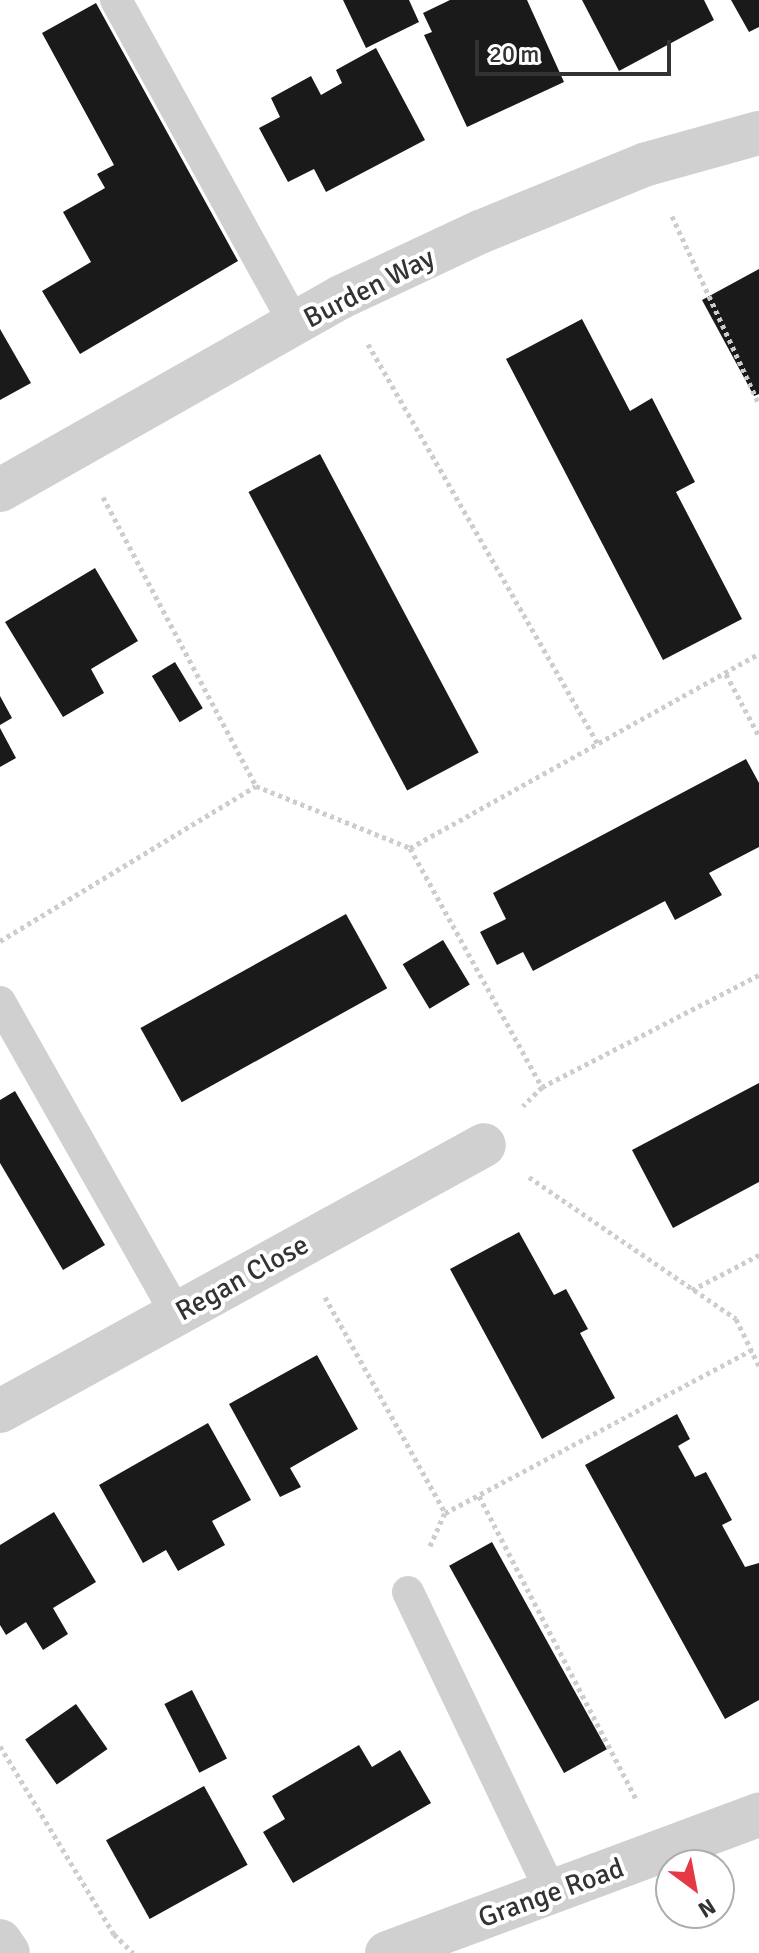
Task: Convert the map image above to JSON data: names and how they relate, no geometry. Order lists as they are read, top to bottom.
{
  "streets": {
    "street": ["Burden Way", "Regan Close", "Grange Road"]
  },
  "scale_bar": "20 m",
  "north": "bottom right"
}
